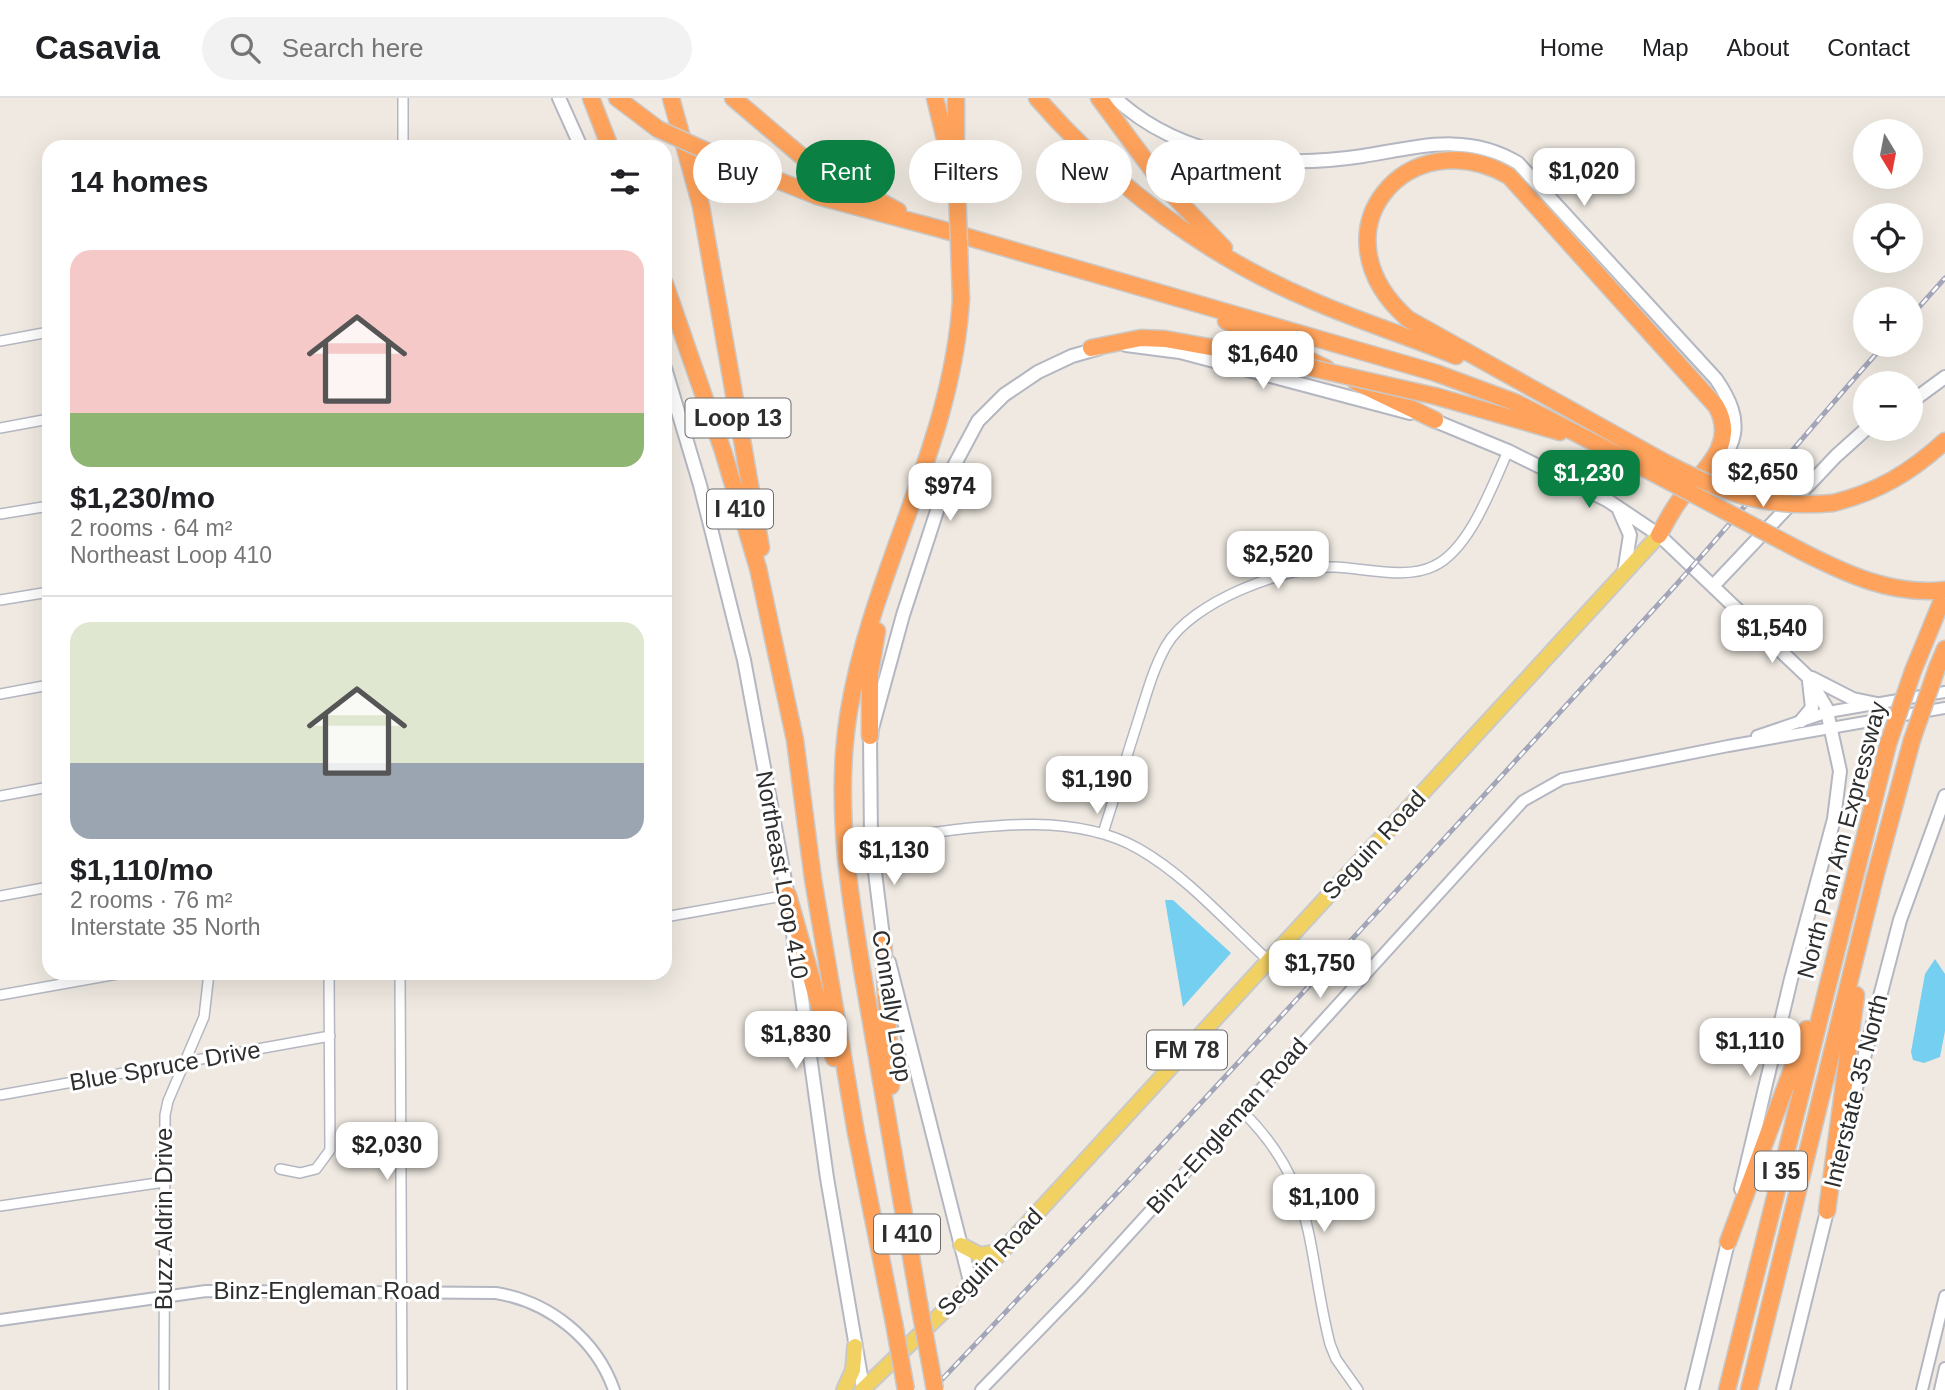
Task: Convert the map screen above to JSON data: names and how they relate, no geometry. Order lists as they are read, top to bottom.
{
  "streets": {
    "highway": [
      "Loop 13",
      "I 410",
      "North Pan Am Expressway",
      "Connally Loop",
      "I 35"
    ],
    "main road": [
      "Seguin Road",
      "Northeast Loop 410",
      "FM 78",
      "Interstate 35 North"
    ],
    "street": ["Blue Spruce Drive", "Binz-Engleman Road", "Buzz Aldrin Drive"]
  },
  "crossings": [
    ["Loop 13", "I 410"],
    ["Seguin Road", "Northeast Loop 410"],
    ["Seguin Road", "FM 78"],
    ["Blue Spruce Drive", "Buzz Aldrin Drive"],
    ["Binz-Engleman Road", "Buzz Aldrin Drive"]
  ],
  "north": "bottom",
  "page": {
    "header": "Casavia",
    "search": "Search here",
    "nav": [
      "Home",
      "Map",
      "About",
      "Contact"
    ],
    "map_buttons": ["+", "−"],
    "chip": [
      "Buy",
      "Rent",
      "Filters",
      "New",
      "Apartment"
    ],
    "heading": "14 homes",
    "price": [
      "$1,020",
      "$1,640",
      "$2,650",
      "$1,230",
      "$974",
      "$2,520",
      "$1,540",
      "$1,190",
      "$1,130",
      "$1,750",
      "$1,830",
      "$1,110",
      "$2,030",
      "$1,100"
    ],
    "list": [
      {
        "name": "$1,230/mo",
        "note": "2 rooms · 64 m² · Northeast Loop 410"
      },
      {
        "name": "$1,110/mo",
        "note": "2 rooms · 76 m² · Interstate 35 North"
      }
    ]
  }
}
